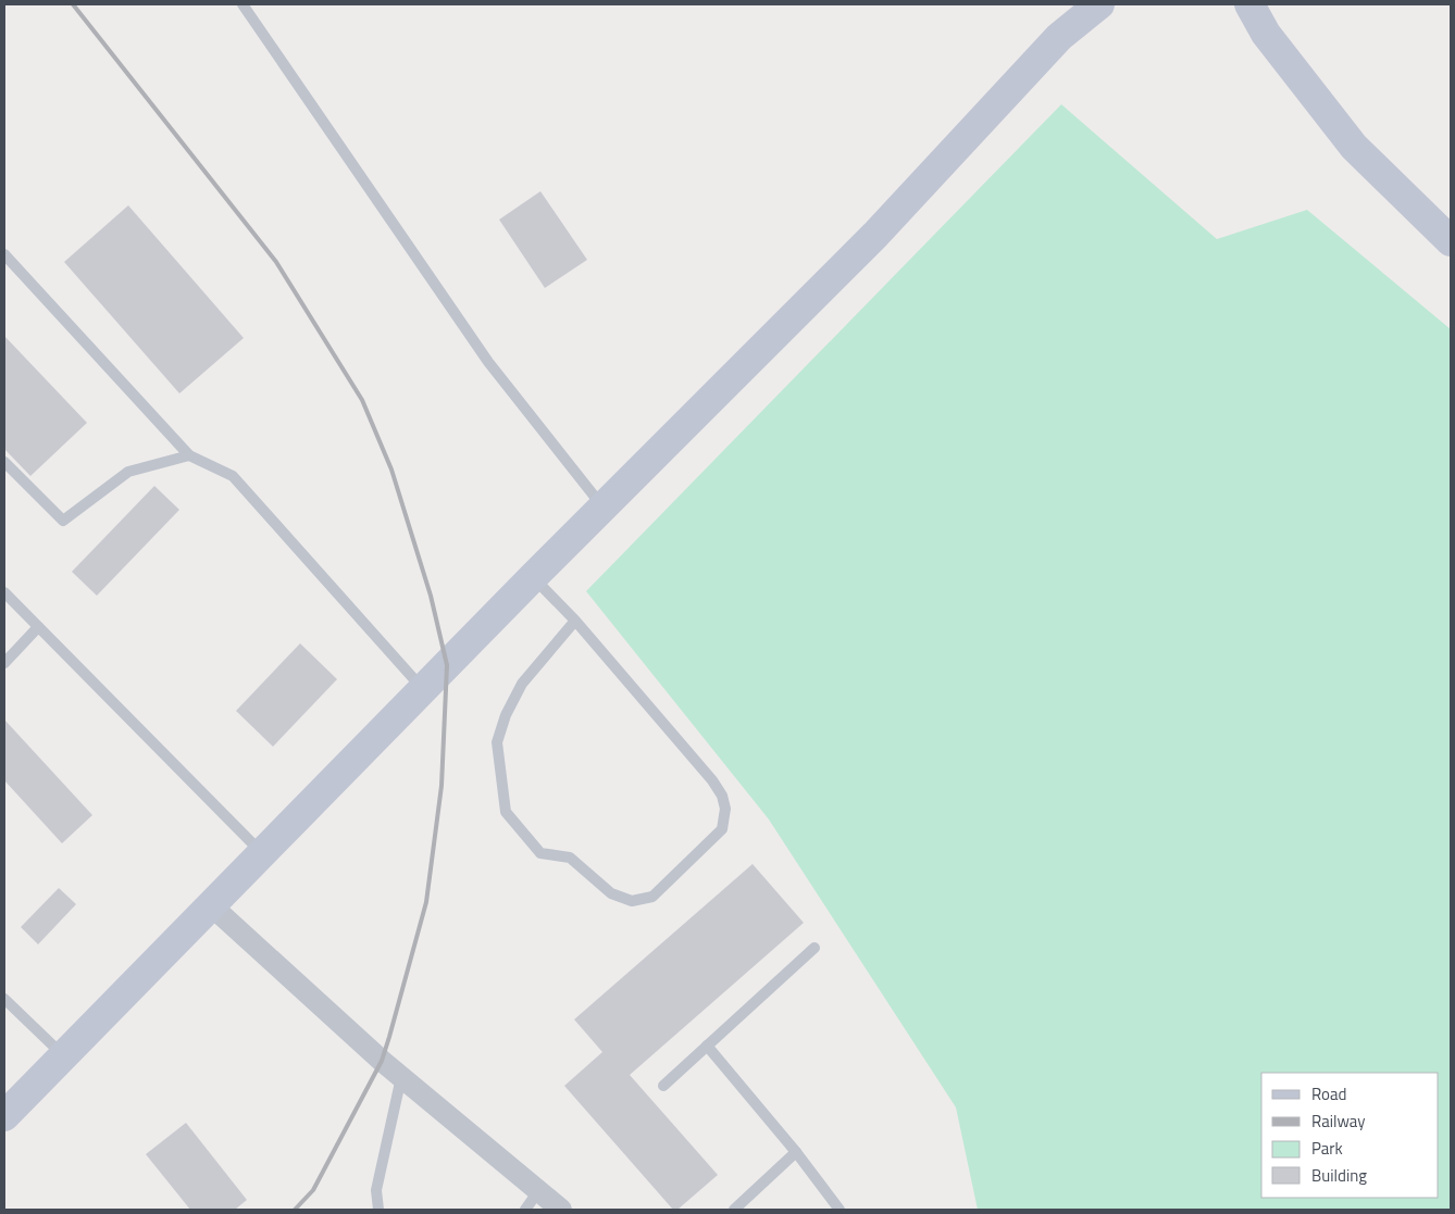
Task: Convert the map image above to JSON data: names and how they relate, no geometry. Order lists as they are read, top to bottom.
{
  "legend": [
    "Road",
    "Railway",
    "Park",
    "Building"
  ]
}
